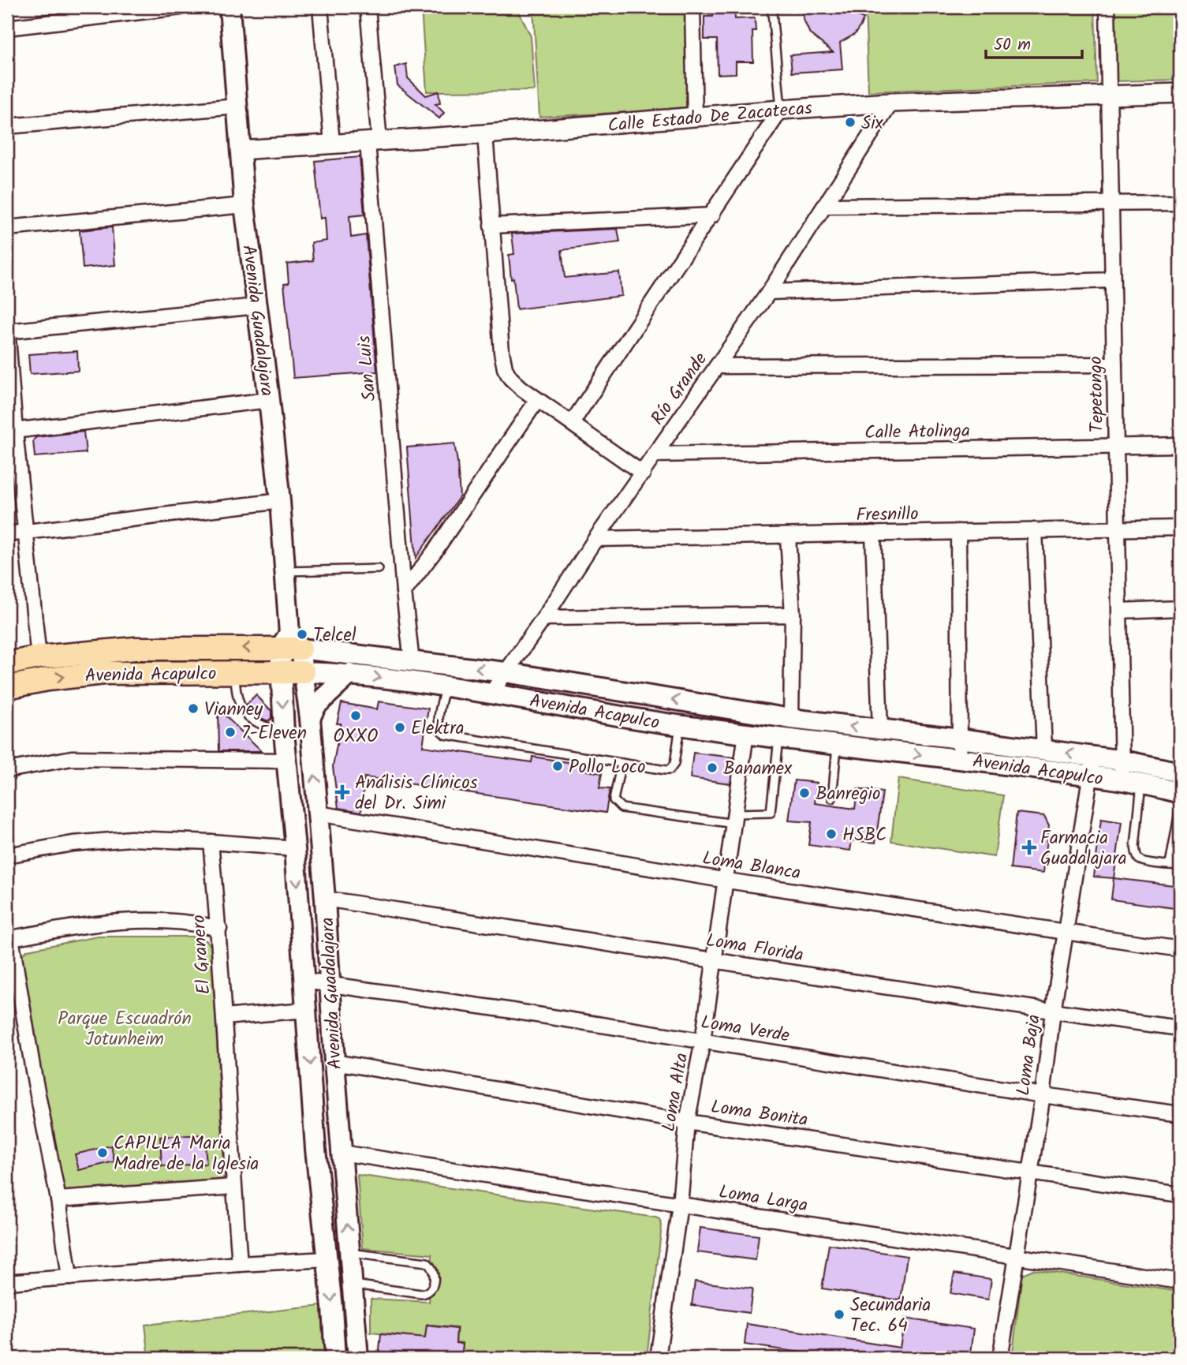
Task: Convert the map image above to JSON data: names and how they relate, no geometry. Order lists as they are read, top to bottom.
{
  "streets": {
    "main road": ["Avenida Guadalajara", "Avenida Acapulco"],
    "street": [
      "Calle Estado De Zacatecas",
      "San Luis",
      "Río Grande",
      "Tepetongo",
      "Calle Atolinga",
      "Fresnillo",
      "Loma Blanca",
      "Loma Florida",
      "El Granero",
      "Loma Verde",
      "Loma Baja",
      "Loma Alta",
      "Loma Bonita",
      "Loma Larga"
    ]
  },
  "crossings": [
    ["Calle Estado De Zacatecas", "Avenida Guadalajara"],
    ["Calle Estado De Zacatecas", "San Luis"],
    ["Calle Estado De Zacatecas", "Río Grande"],
    ["Calle Estado De Zacatecas", "Tepetongo"],
    ["Avenida Guadalajara", "Avenida Acapulco"],
    ["Avenida Guadalajara", "Loma Blanca"],
    ["Avenida Guadalajara", "Loma Florida"],
    ["Avenida Guadalajara", "Loma Verde"],
    ["Avenida Guadalajara", "Loma Bonita"],
    ["Avenida Guadalajara", "Loma Larga"],
    ["San Luis", "Avenida Acapulco"],
    ["Río Grande", "Calle Atolinga"],
    ["Río Grande", "Fresnillo"],
    ["Río Grande", "Avenida Acapulco"],
    ["Tepetongo", "Calle Atolinga"],
    ["Tepetongo", "Fresnillo"],
    ["Tepetongo", "Avenida Acapulco"],
    ["Avenida Acapulco", "Loma Baja"],
    ["Avenida Acapulco", "Loma Alta"],
    ["Loma Blanca", "Loma Baja"],
    ["Loma Blanca", "Loma Alta"],
    ["Loma Florida", "Loma Baja"],
    ["Loma Florida", "Loma Alta"],
    ["Loma Verde", "Loma Baja"],
    ["Loma Verde", "Loma Alta"],
    ["Loma Baja", "Loma Bonita"],
    ["Loma Baja", "Loma Larga"],
    ["Loma Alta", "Loma Bonita"],
    ["Loma Alta", "Loma Larga"]
  ],
  "parks": ["Parque Escuadrón Jotunheim"],
  "places": {
    "other": [
      "Six",
      "Telcel",
      "Vianney",
      "OXXO",
      "Elektra",
      "7-Eleven",
      "Pollo Loco",
      "Banamex",
      "Banregio",
      "HSBC",
      "CAPILLA Maria Madre de la Iglesia",
      "Secundaria Tec. 64"
    ],
    "health": ["Análisis Clínicos del Dr. Simi", "Farmacia Guadalajara"]
  },
  "scale_bar": "50 m"
}
